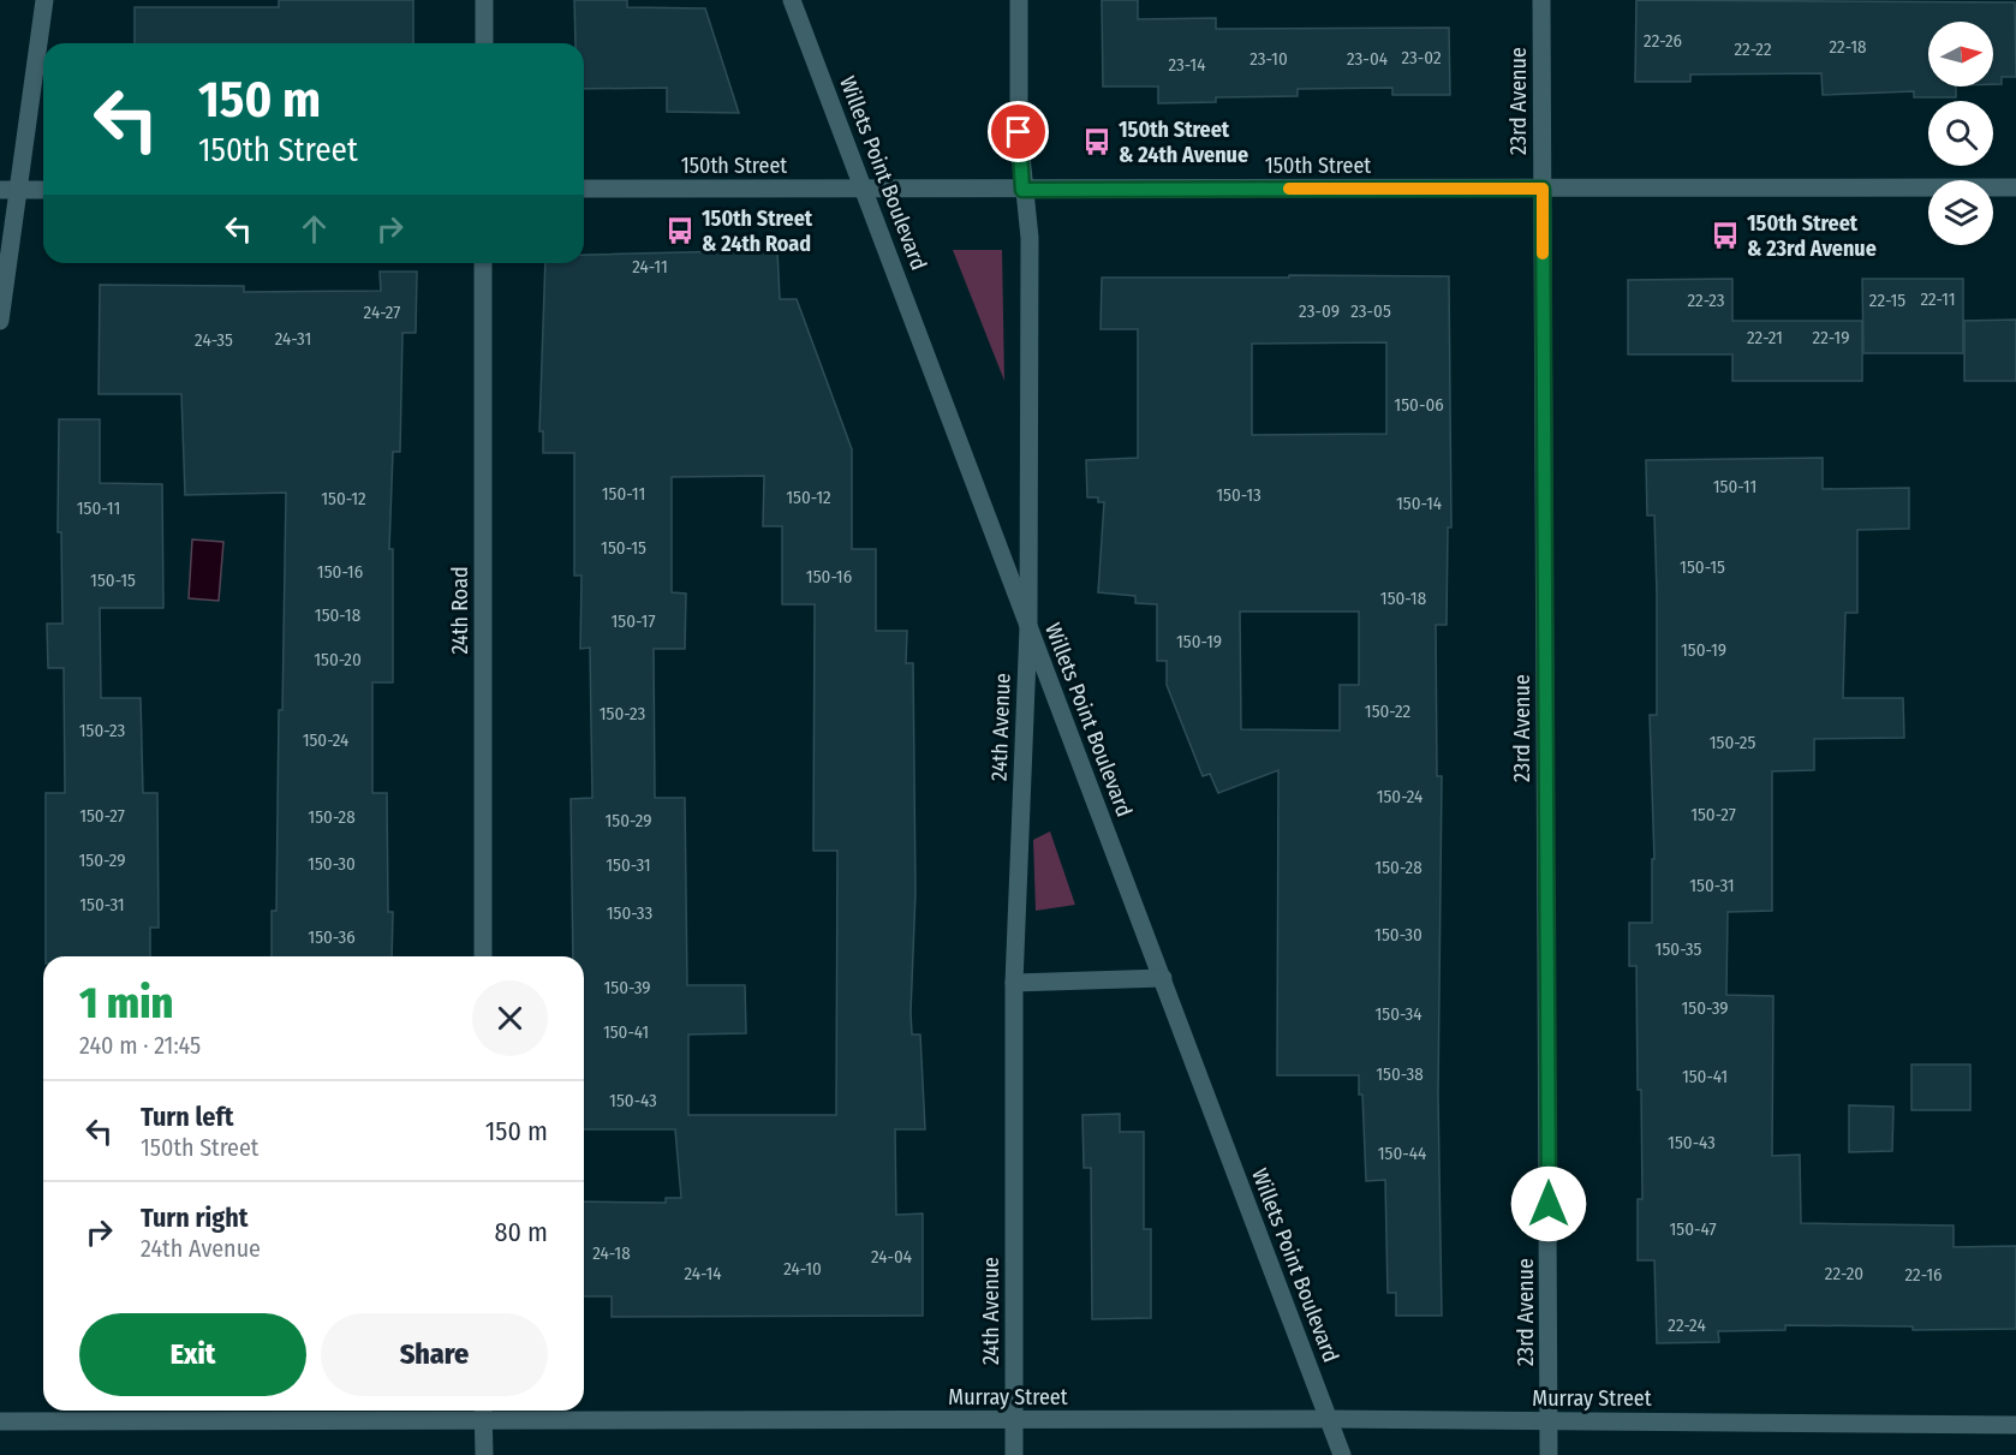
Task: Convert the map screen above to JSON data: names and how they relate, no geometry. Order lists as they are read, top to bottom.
{
  "streets": {
    "street": [
      "23rd Avenue",
      "150th Street",
      "Willets Point Boulevard",
      "24th Road",
      "24th Avenue",
      "Murray Street"
    ]
  },
  "crossings": [
    ["23rd Avenue", "150th Street"],
    ["23rd Avenue", "Murray Street"],
    ["150th Street", "Willets Point Boulevard"],
    ["150th Street", "24th Avenue"],
    ["Willets Point Boulevard", "24th Avenue"],
    ["Willets Point Boulevard", "Murray Street"],
    ["24th Avenue", "Murray Street"]
  ],
  "places": {
    "bus stop": ["150th Street & 24th Avenue", "150th Street & 24th Road", "150th Street & 23rd Avenue"]
  },
  "house_numbers": [
    "22-26",
    "22-18",
    "22-22",
    "23-02",
    "23-10",
    "23-04",
    "23-14",
    "24-11",
    "22-11",
    "22-23",
    "22-15",
    "23-09",
    "23-05",
    "24-27",
    "22-21",
    "22-19",
    "24-31",
    "24-35",
    "150-06",
    "150-11",
    "150-11",
    "150-13",
    "150-12",
    "150-12",
    "150-14",
    "150-11",
    "150-15",
    "150-15",
    "150-16",
    "150-16",
    "150-15",
    "150-18",
    "150-18",
    "150-17",
    "150-19",
    "150-19",
    "150-20",
    "150-22",
    "150-23",
    "150-23",
    "150-24",
    "150-25",
    "150-24",
    "150-27",
    "150-27",
    "150-28",
    "150-29",
    "150-29",
    "150-30",
    "150-31",
    "150-28",
    "150-31",
    "150-31",
    "150-33",
    "150-30",
    "150-36",
    "150-35",
    "150-39",
    "150-39",
    "150-34",
    "150-41",
    "150-38",
    "150-41",
    "150-43",
    "150-43",
    "150-44",
    "150-47",
    "24-18",
    "24-04",
    "24-10",
    "24-14",
    "22-20",
    "22-16",
    "22-24"
  ],
  "north": "right",
  "page": {
    "turn": ["150 m", "150th Street"],
    "heading": ["1 min", "240 m · 21:45"],
    "list": [
      {
        "name": "Turn left",
        "note": "150th Street",
        "value": "150 m"
      },
      {
        "name": "Turn right",
        "note": "24th Avenue",
        "value": "80 m"
      }
    ],
    "buttons": ["Exit", "Share"]
  }
}
